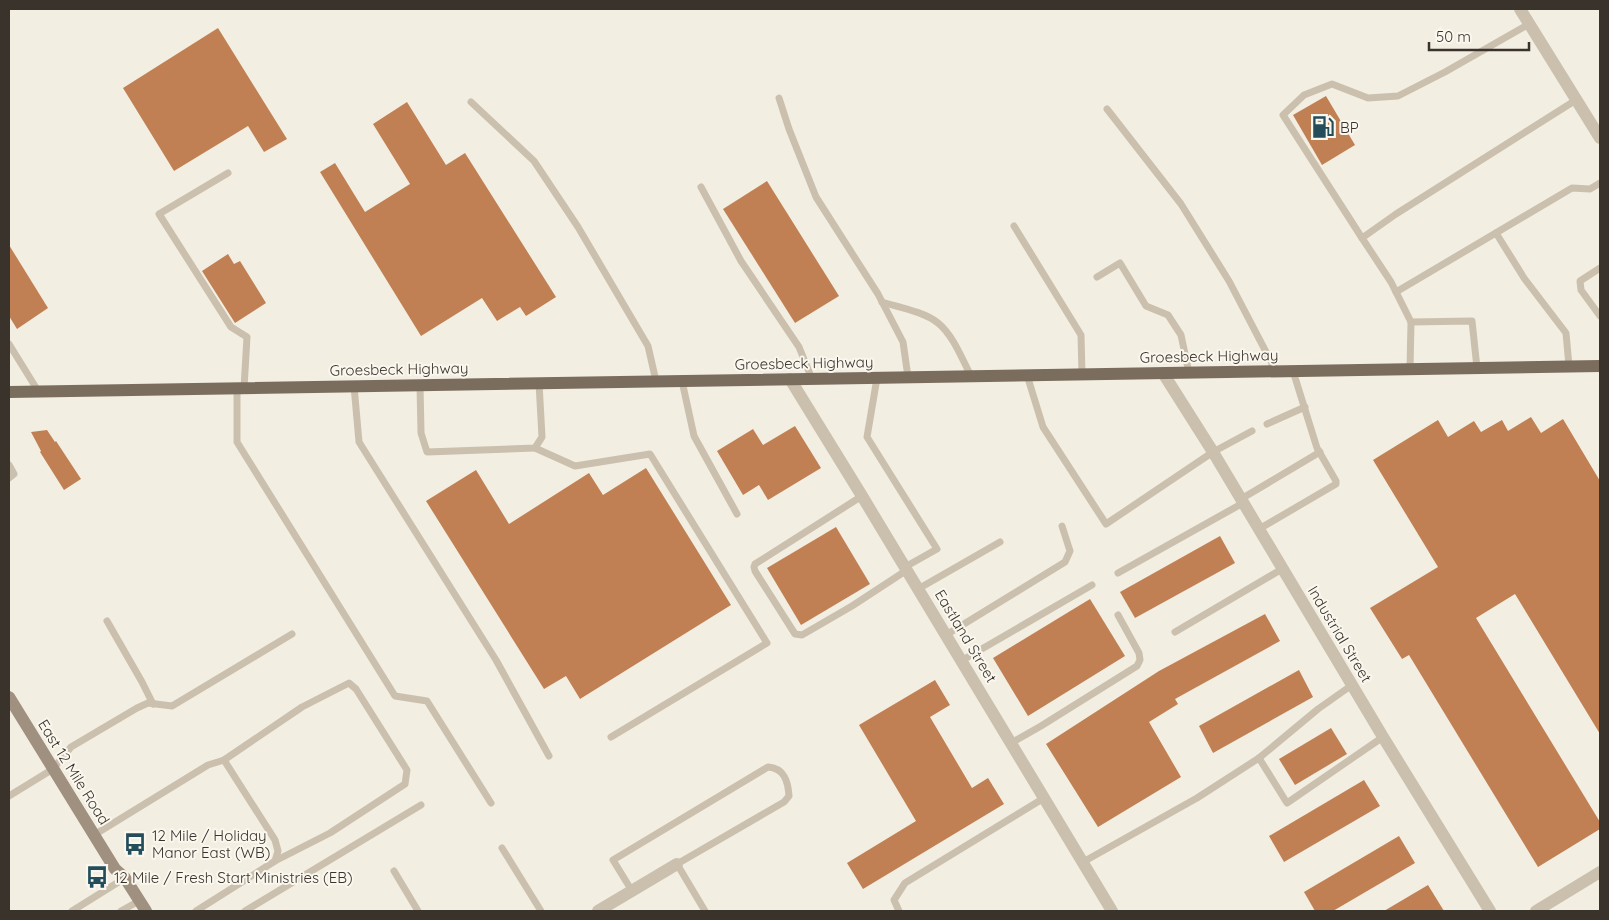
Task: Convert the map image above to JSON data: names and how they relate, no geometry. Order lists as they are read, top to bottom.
{
  "streets": {
    "main road": ["Groesbeck Highway", "East 12 Mile Road"],
    "street": ["Industrial Street", "Eastland Street"]
  },
  "crossings": [
    ["Groesbeck Highway", "Industrial Street"],
    ["Groesbeck Highway", "Eastland Street"]
  ],
  "places": {
    "fuel station": ["BP"],
    "bus stop": ["12 Mile / Holiday Manor East (WB)", "12 Mile / Fresh Start Ministries (EB)"]
  },
  "scale_bar": "50 m"
}
